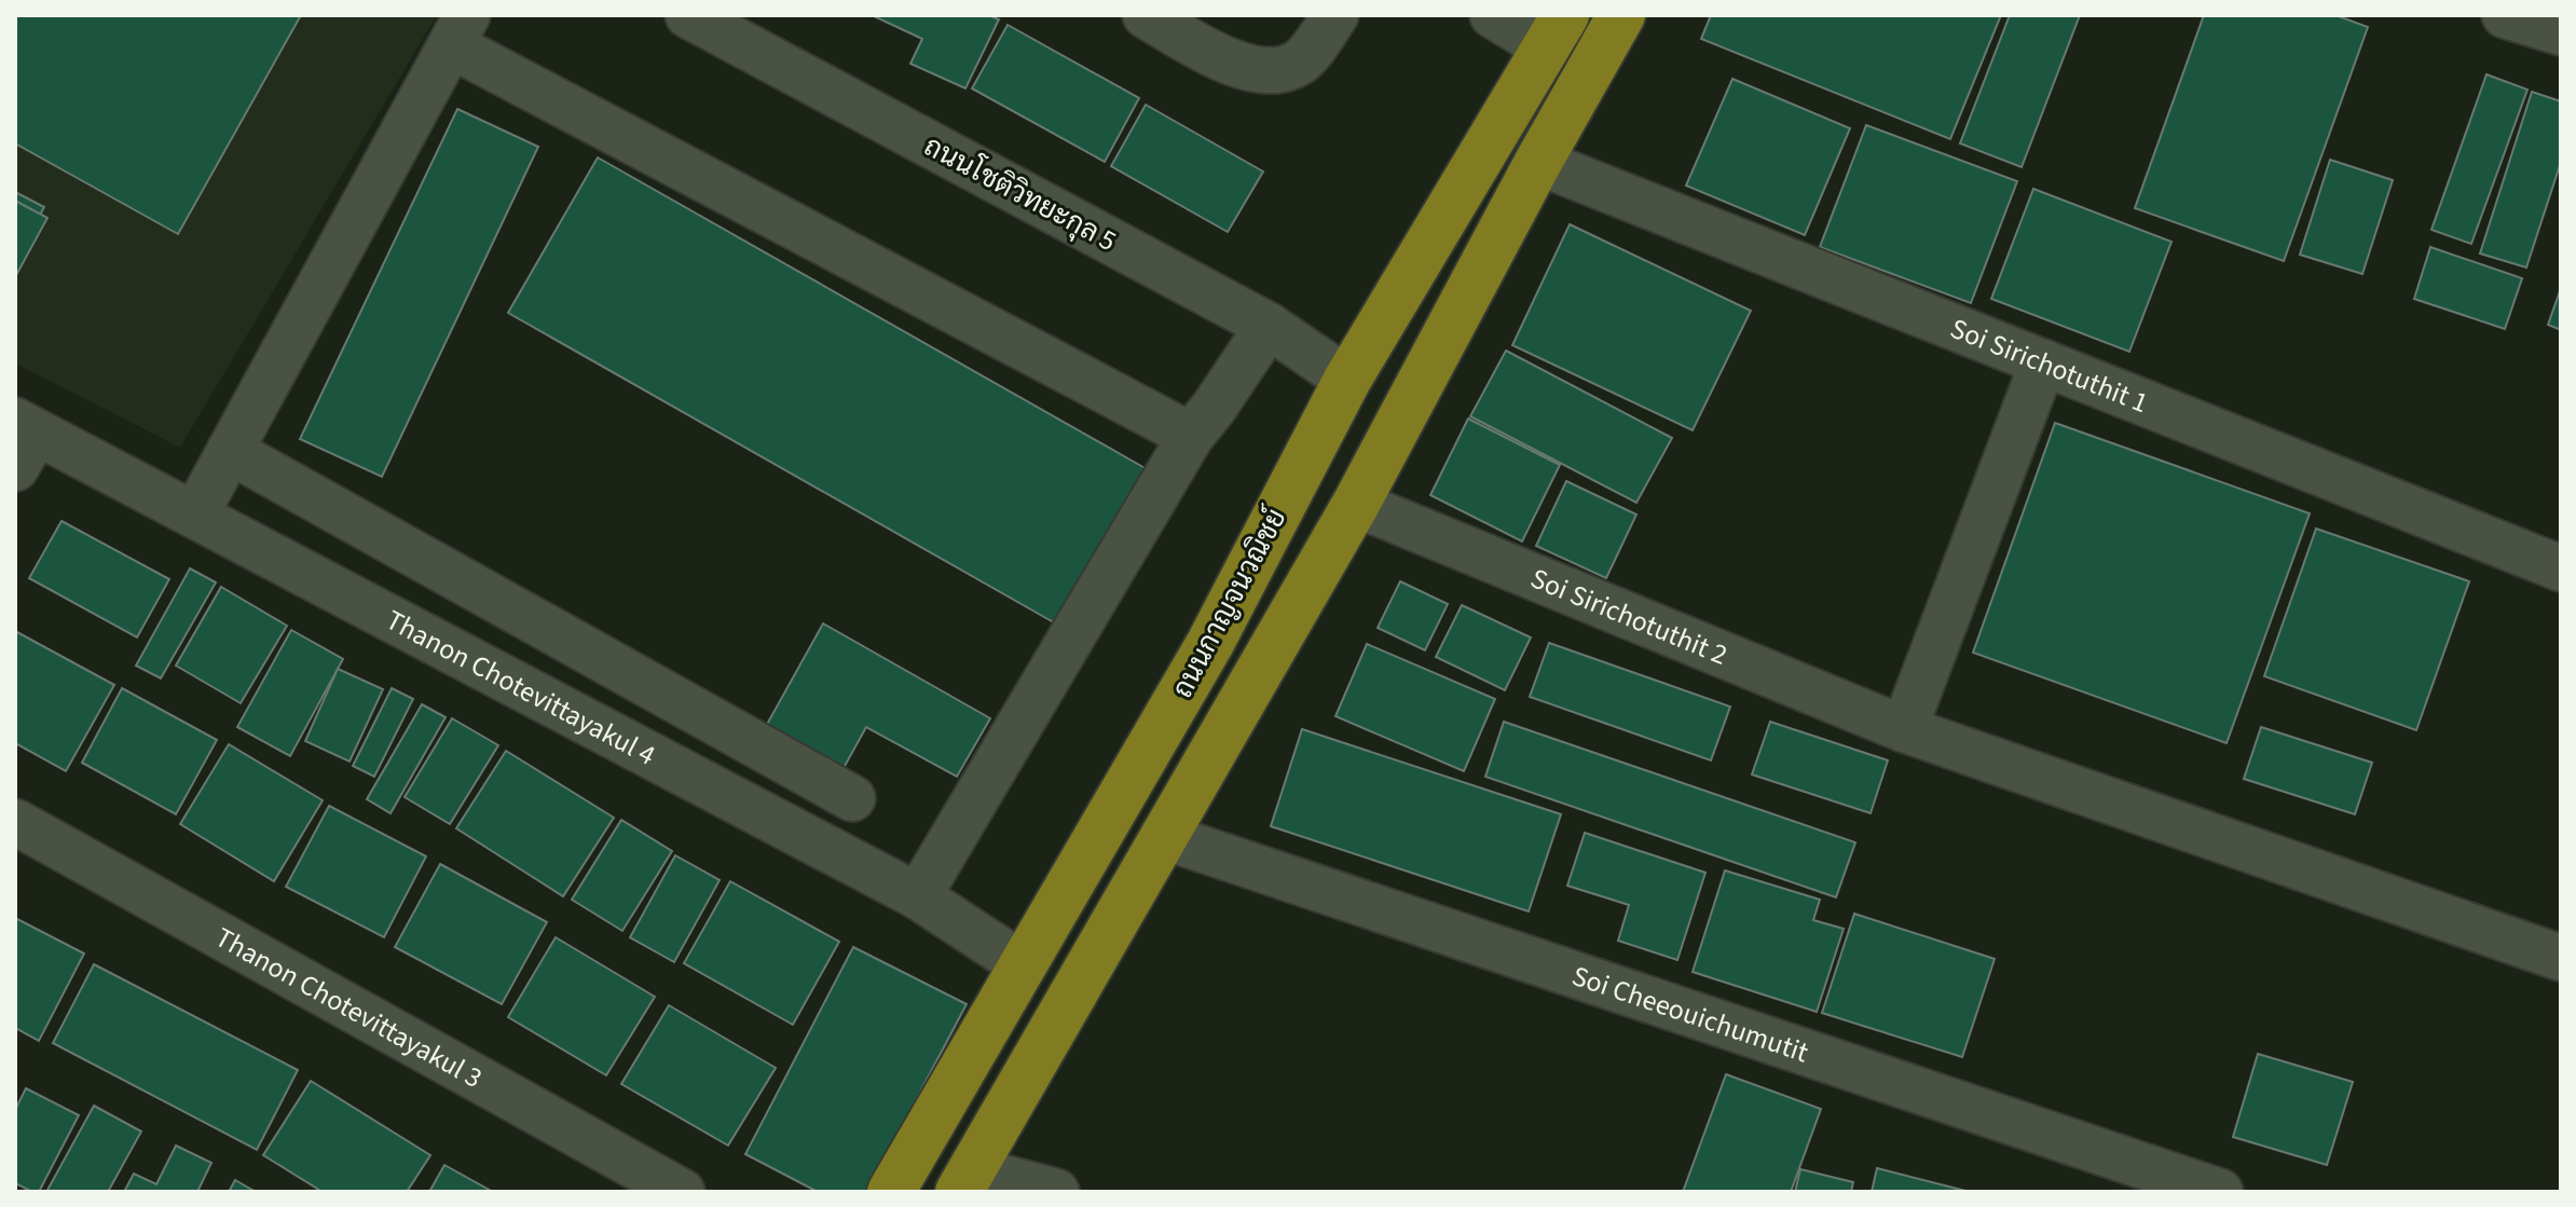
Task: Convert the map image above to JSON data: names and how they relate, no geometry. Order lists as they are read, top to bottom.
{
  "streets": {
    "main road": ["ถนนกาญจนวณิชย์"],
    "street": [
      "ถนนโชติวิทยะกุล 5",
      "Soi Sirichotuthit 1",
      "Soi Sirichotuthit 2",
      "Thanon Chotevittayakul 4",
      "Thanon Chotevittayakul 3",
      "Soi Cheeouichumutit"
    ]
  },
  "crossings": [
    ["ถนนโชติวิทยะกุล 5", "ถนนกาญจนวณิชย์"],
    ["Soi Sirichotuthit 1", "ถนนกาญจนวณิชย์"],
    ["ถนนกาญจนวณิชย์", "Soi Sirichotuthit 2"],
    ["ถนนกาญจนวณิชย์", "Thanon Chotevittayakul 4"],
    ["ถนนกาญจนวณิชย์", "Soi Cheeouichumutit"]
  ]
}
